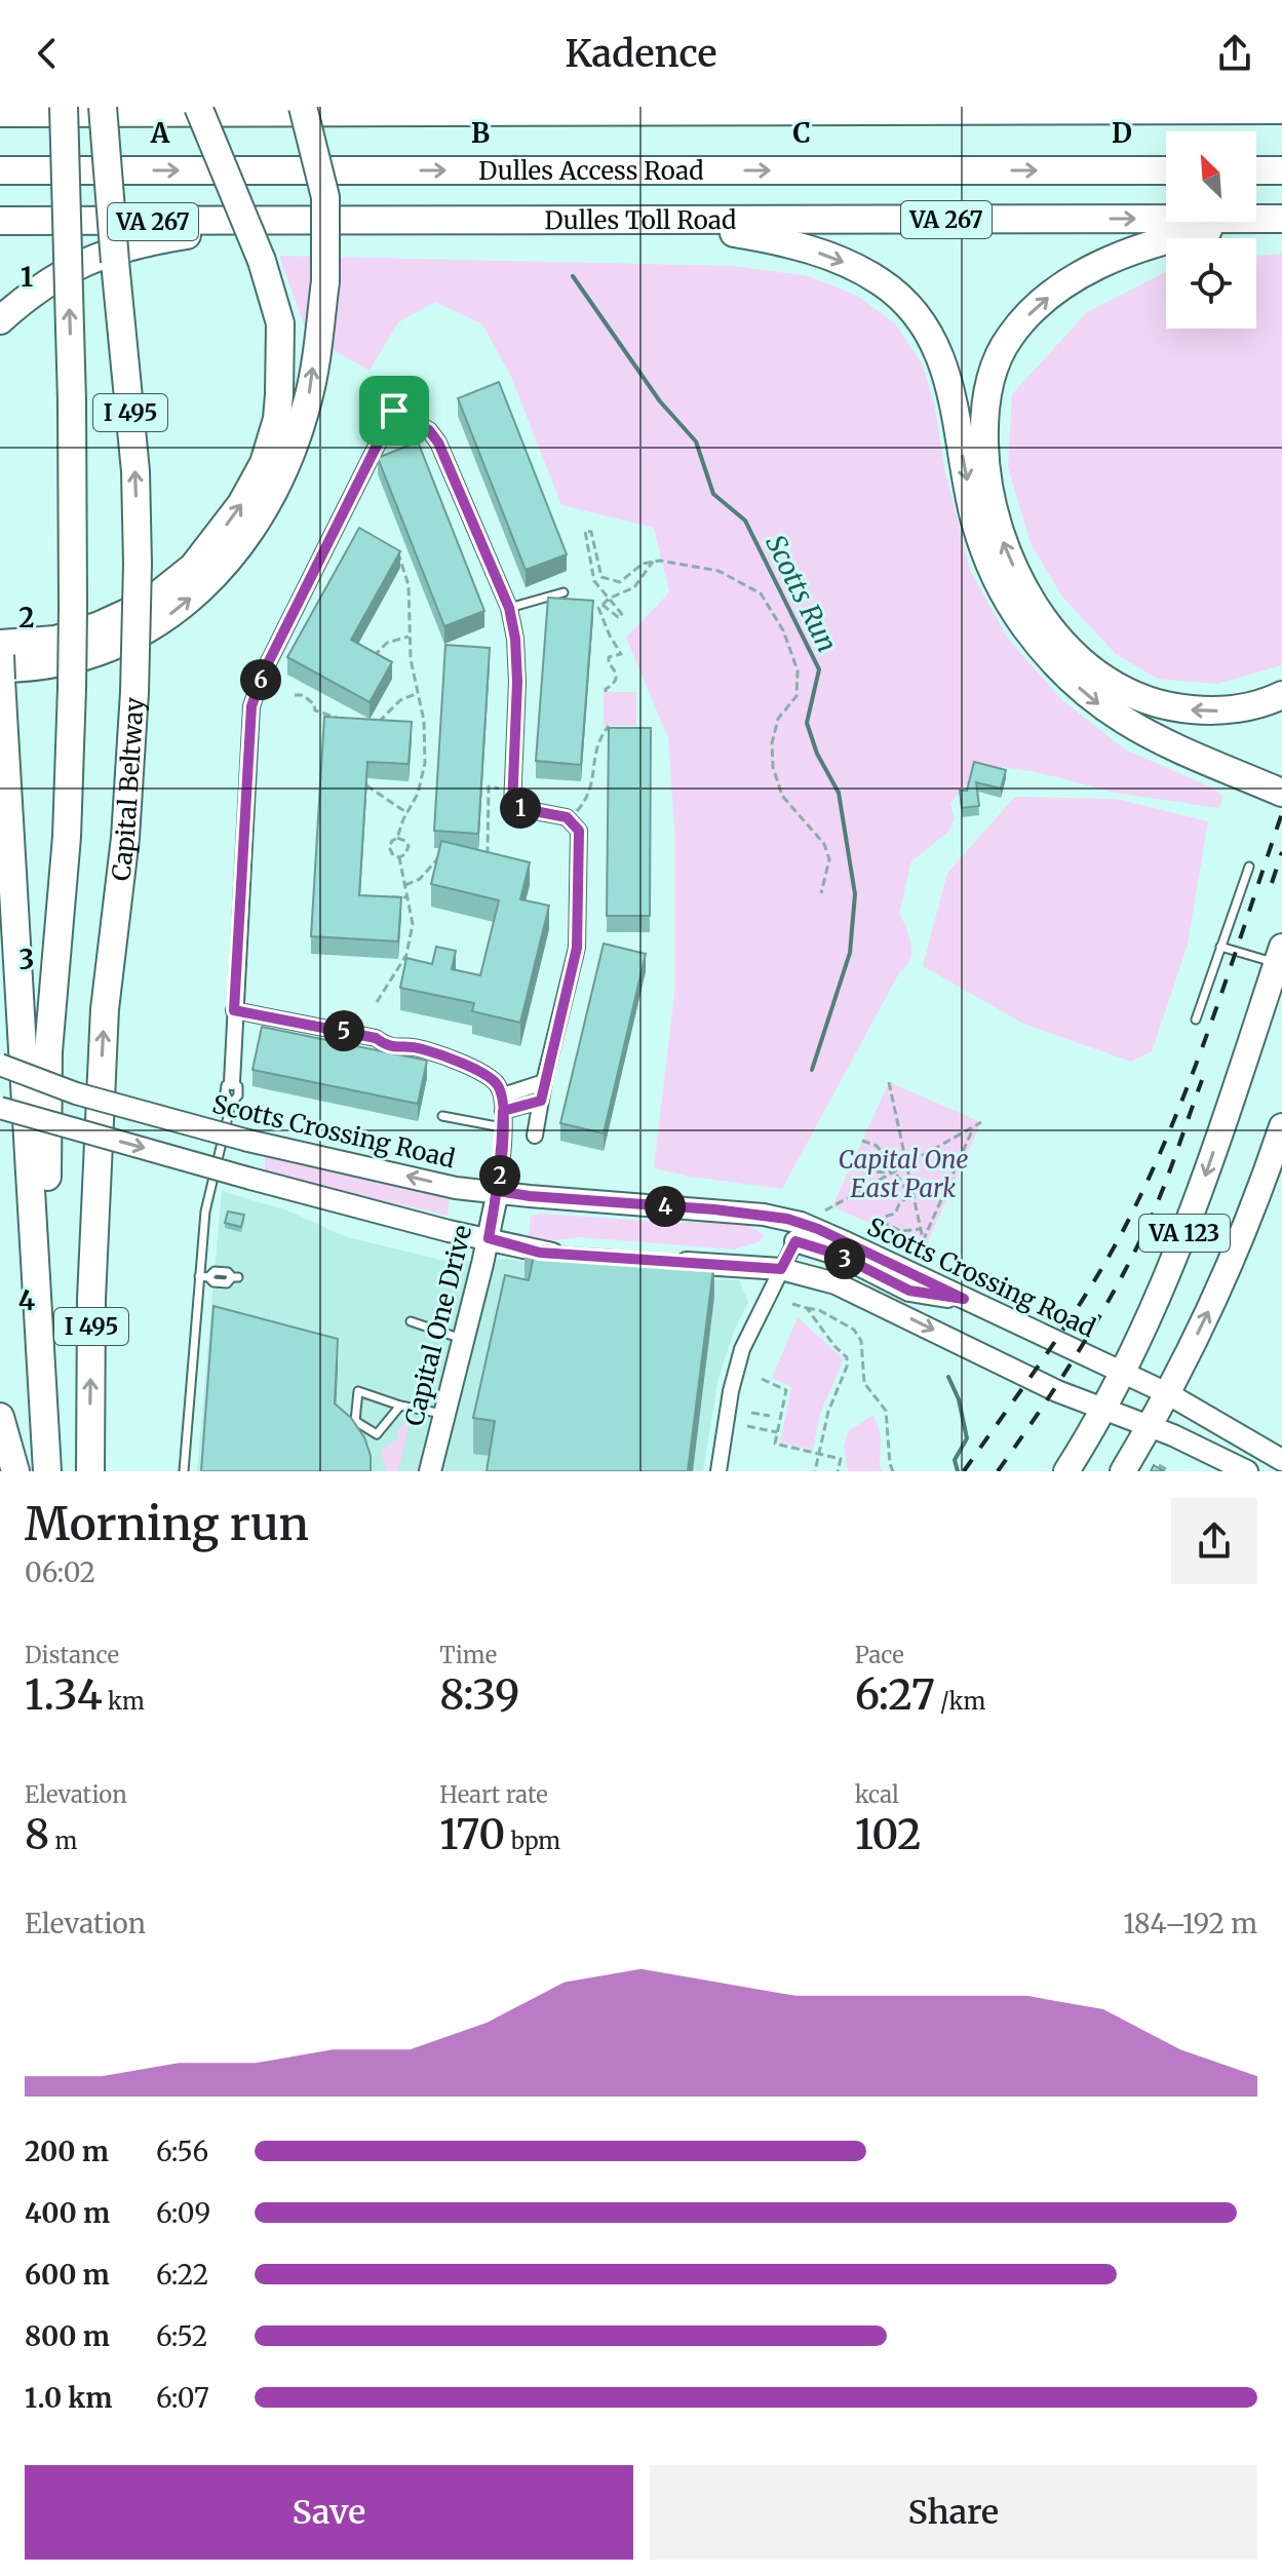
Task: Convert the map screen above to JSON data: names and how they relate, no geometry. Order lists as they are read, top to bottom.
{
  "streets": {
    "highway": [
      "Dulles Access Road",
      "VA 267",
      "Dulles Toll Road",
      "I 495",
      "Capital Beltway"
    ],
    "main road": ["Scotts Crossing Road", "VA 123", "Capital One Drive"]
  },
  "crossings": [
    ["Scotts Crossing Road", "VA 123"],
    ["Scotts Crossing Road", "Capital One Drive"]
  ],
  "water": ["Scotts Run"],
  "parks": ["Capital One East Park"],
  "north": "top left",
  "page": {
    "header": "Kadence",
    "pins": [
      "6",
      "1",
      "5",
      "2",
      "4",
      "3"
    ],
    "heading": ["Morning run", "06:02"],
    "stats": [
      ["Distance", "1.34 km"],
      ["Time", "8:39"],
      ["Pace", "6:27 /km"],
      ["Elevation", "8 m"],
      ["Heart rate", "170 bpm"],
      ["kcal", "102"]
    ],
    "chart": ["Elevation", "184–192 m"],
    "list": [
      {
        "name": "200 m",
        "note": "6:56"
      },
      {
        "name": "400 m",
        "note": "6:09"
      },
      {
        "name": "600 m",
        "note": "6:22"
      },
      {
        "name": "800 m",
        "note": "6:52"
      },
      {
        "name": "1.0 km",
        "note": "6:07"
      }
    ],
    "buttons": ["Save", "Share"]
  },
  "grid": {
    "columns": [
      "A",
      "B",
      "C",
      "D"
    ],
    "rows": [
      "1",
      "2",
      "3",
      "4"
    ]
  }
}
